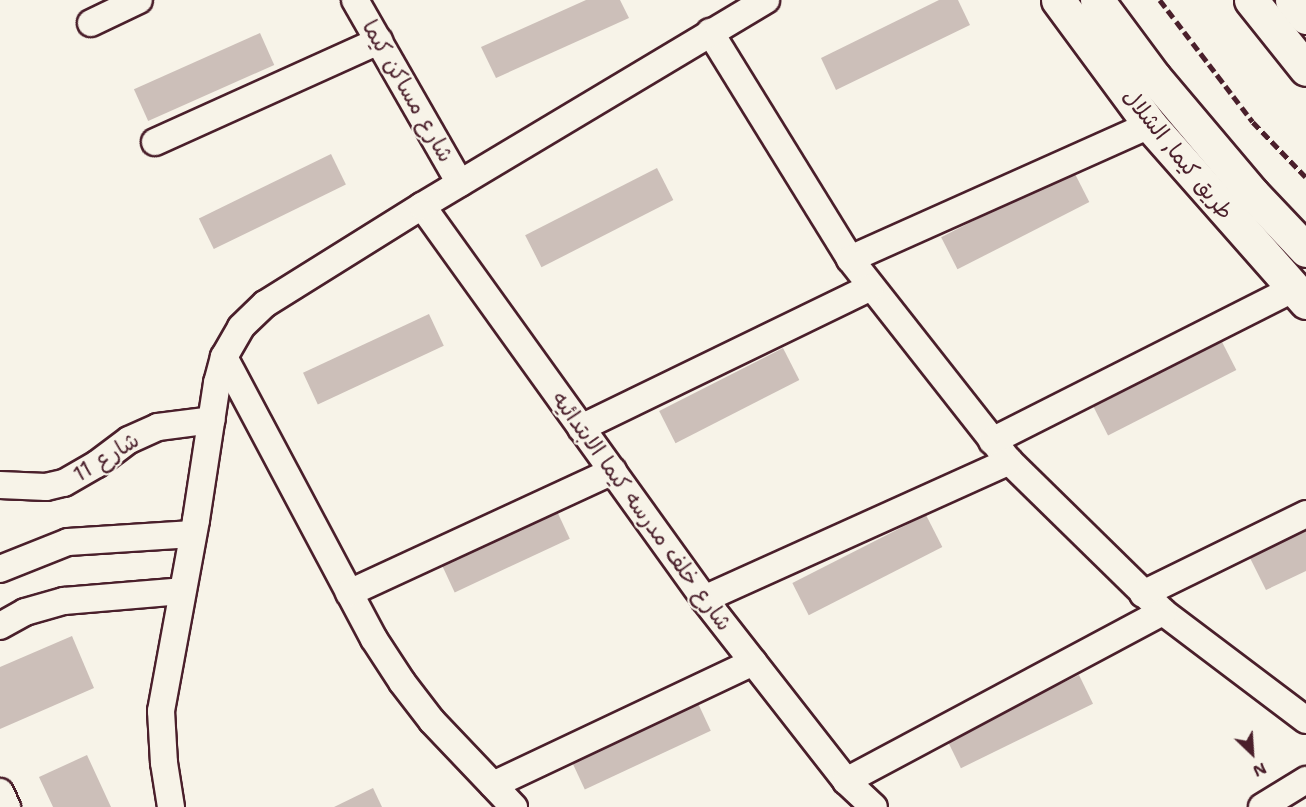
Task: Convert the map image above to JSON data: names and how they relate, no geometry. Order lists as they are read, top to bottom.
{
  "streets": {
    "main road": ["طريق كيما, الشلال"],
    "street": ["شارع مساكن كيما", "شارع 11", "شارع خلف مدرسه كيما الابتدائيه"]
  },
  "north": "bottom right"
}
